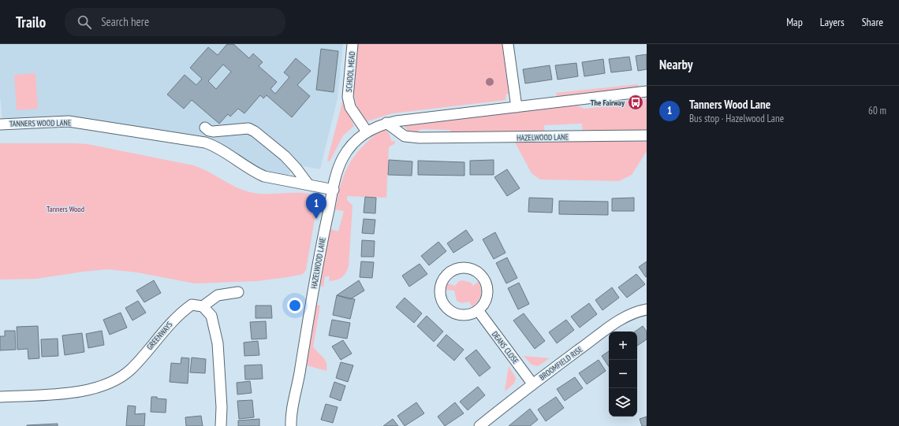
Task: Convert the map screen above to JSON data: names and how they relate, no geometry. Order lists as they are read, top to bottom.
{
  "streets": {
    "street": [
      "SCHOOL MEAD",
      "TANNERS WOOD LANE",
      "HAZELWOOD LANE",
      "GREENWAYS",
      "DEANS CLOSE",
      "BROOMFIELD RISE"
    ]
  },
  "crossings": [
    ["SCHOOL MEAD", "HAZELWOOD LANE"],
    ["TANNERS WOOD LANE", "HAZELWOOD LANE"],
    ["DEANS CLOSE", "BROOMFIELD RISE"]
  ],
  "parks": ["Tanners Wood"],
  "places": {
    "bus stop": ["The Fairway"]
  },
  "page": {
    "header": "Trailo",
    "search": "Search here",
    "nav": ["Map", "Layers", "Share"],
    "heading": "Nearby",
    "list": [
      {
        "mark": "1",
        "name": "Tanners Wood Lane",
        "note": "Bus stop · Hazelwood Lane",
        "value": "60 m"
      }
    ],
    "pins": "1",
    "map_buttons": ["+", "−"]
  }
}
